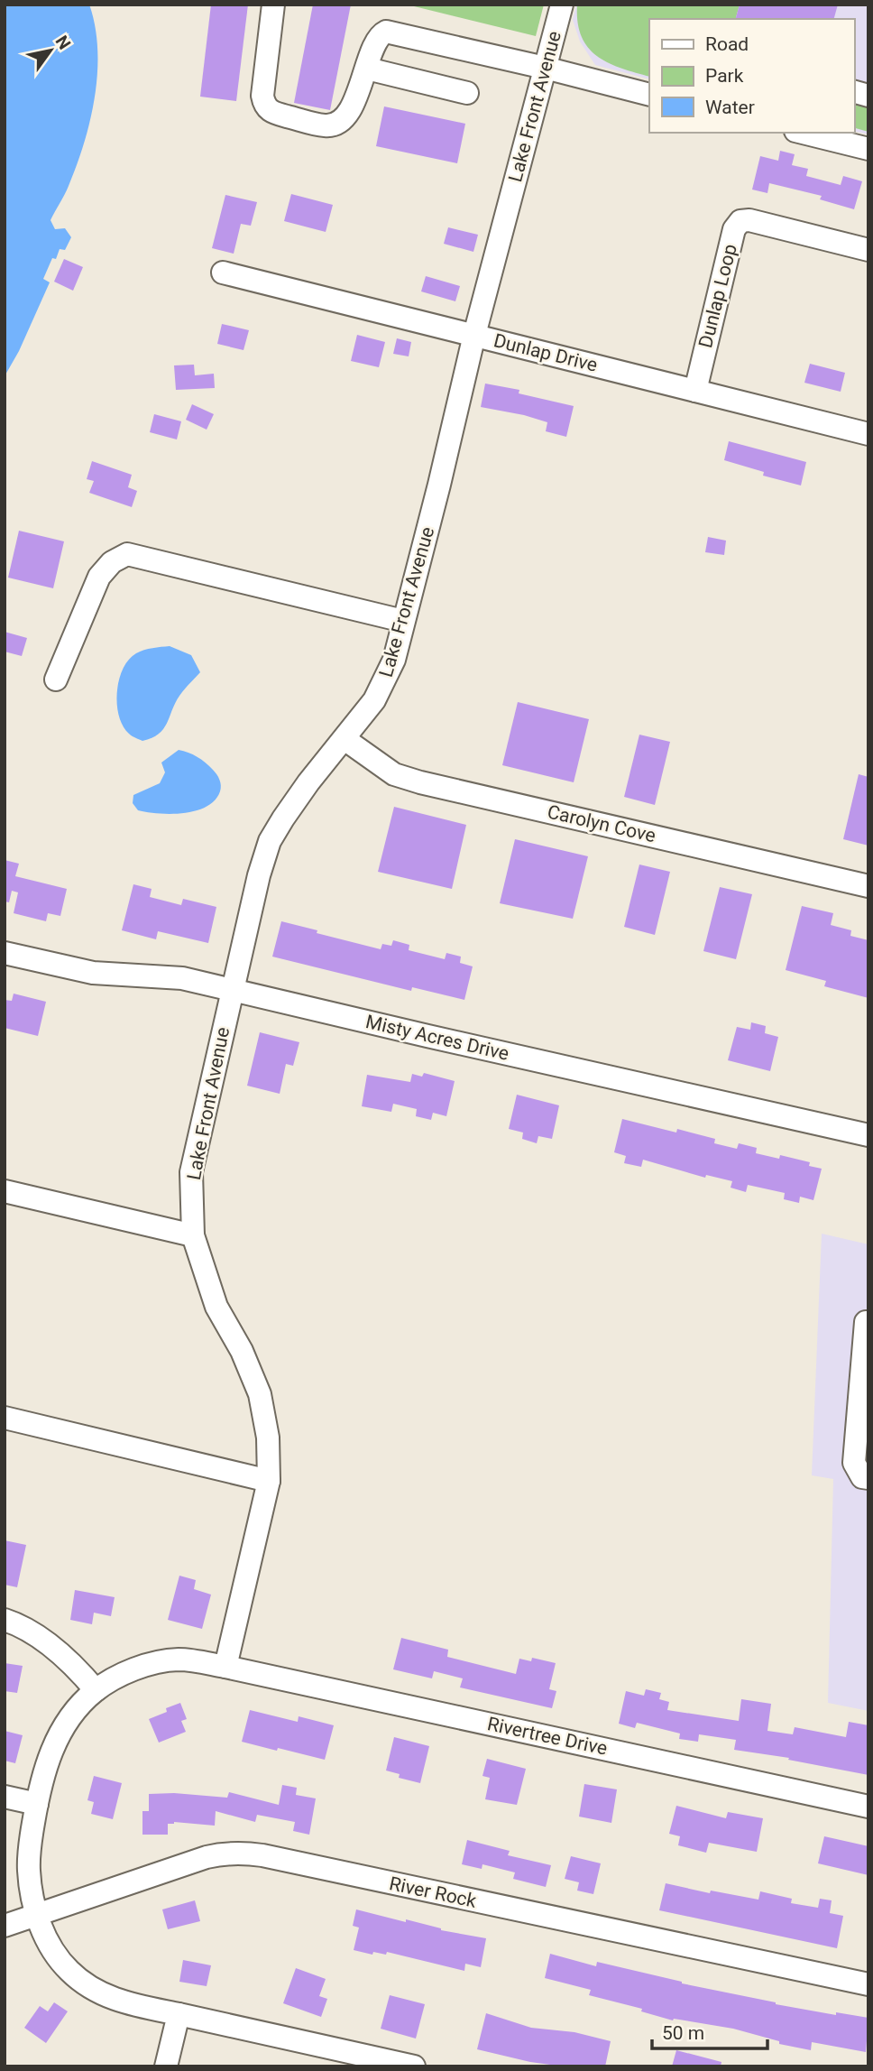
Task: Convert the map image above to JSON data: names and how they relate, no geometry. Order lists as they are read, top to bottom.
{
  "streets": {
    "street": [
      "Lake Front Avenue",
      "Dunlap Loop",
      "Dunlap Drive",
      "Carolyn Cove",
      "Misty Acres Drive",
      "Rivertree Drive",
      "River Rock"
    ]
  },
  "crossings": [
    ["Lake Front Avenue", "Dunlap Drive"],
    ["Lake Front Avenue", "Carolyn Cove"],
    ["Lake Front Avenue", "Misty Acres Drive"],
    ["Lake Front Avenue", "Rivertree Drive"],
    ["Dunlap Loop", "Dunlap Drive"]
  ],
  "legend": ["Road", "Park", "Water"],
  "scale_bar": "50 m",
  "north": "top right"
}
